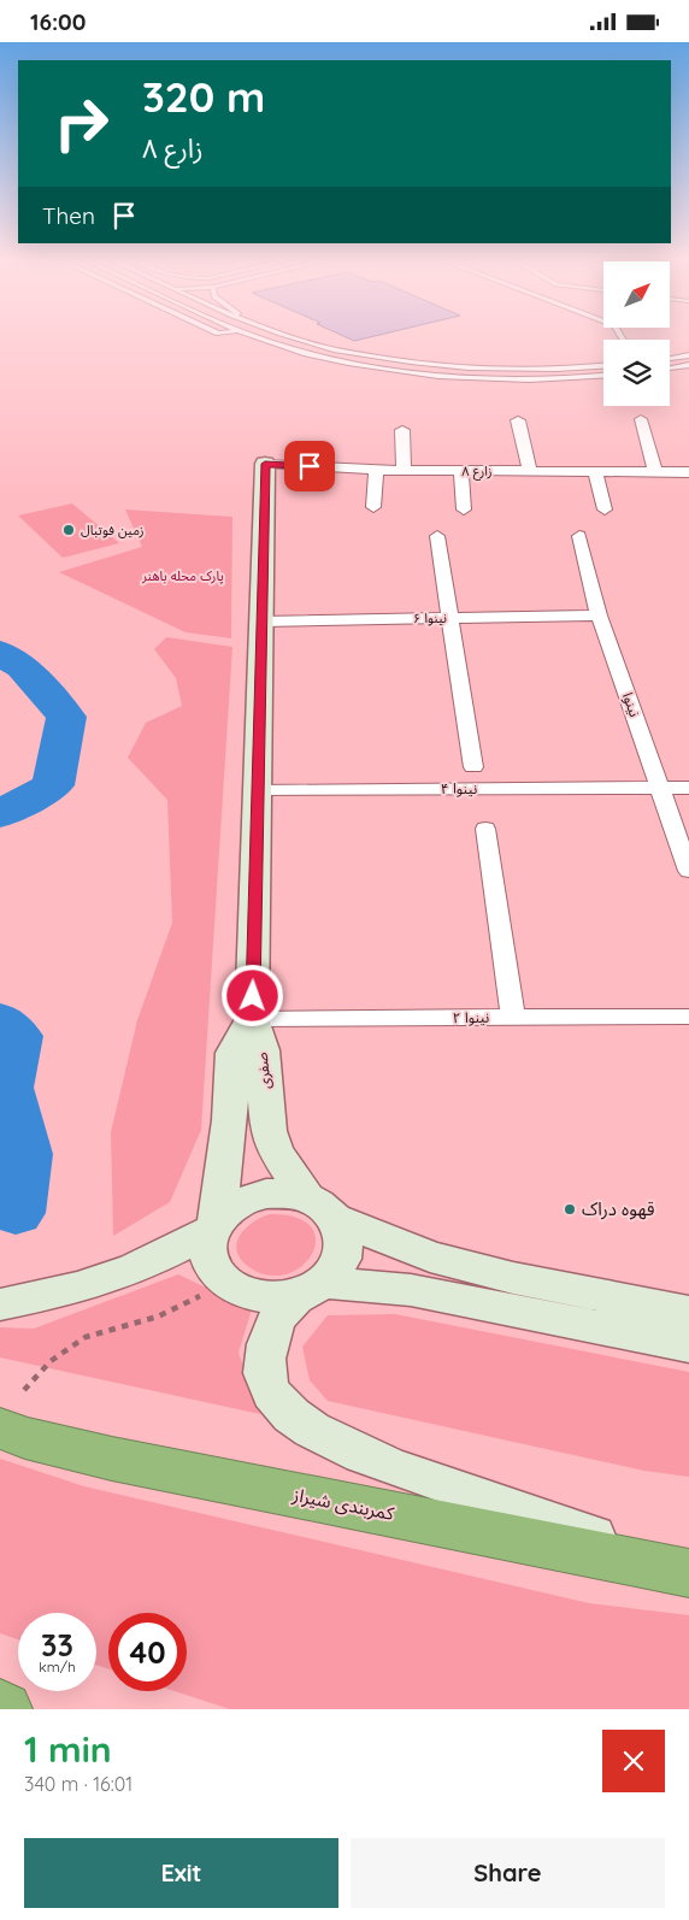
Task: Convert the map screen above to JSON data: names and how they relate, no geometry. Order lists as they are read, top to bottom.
{
  "streets": {
    "highway": ["کمربندی شیراز"],
    "street": [
      "۸ زارع",
      "۶ نینوا",
      "نینوا",
      "۴ نینوا",
      "۲ نینوا",
      "صفری"
    ]
  },
  "crossings": [
    ["۸ زارع", "صفری"],
    ["۶ نینوا", "نینوا"],
    ["۶ نینوا", "صفری"],
    ["نینوا", "۴ نینوا"],
    ["۴ نینوا", "صفری"],
    ["۲ نینوا", "صفری"]
  ],
  "parks": ["پارک محله باهنر"],
  "places": ["زمین فوتبال", "قهوه دراک"],
  "north": "top right",
  "page": {
    "status": "16:00",
    "turn": ["320 m", "۸ زارع"],
    "then": "Then",
    "speed": "33 km/h",
    "limit": "40",
    "heading": ["1 min", "340 m · 16:01"],
    "buttons": ["Exit", "Share"]
  }
}
